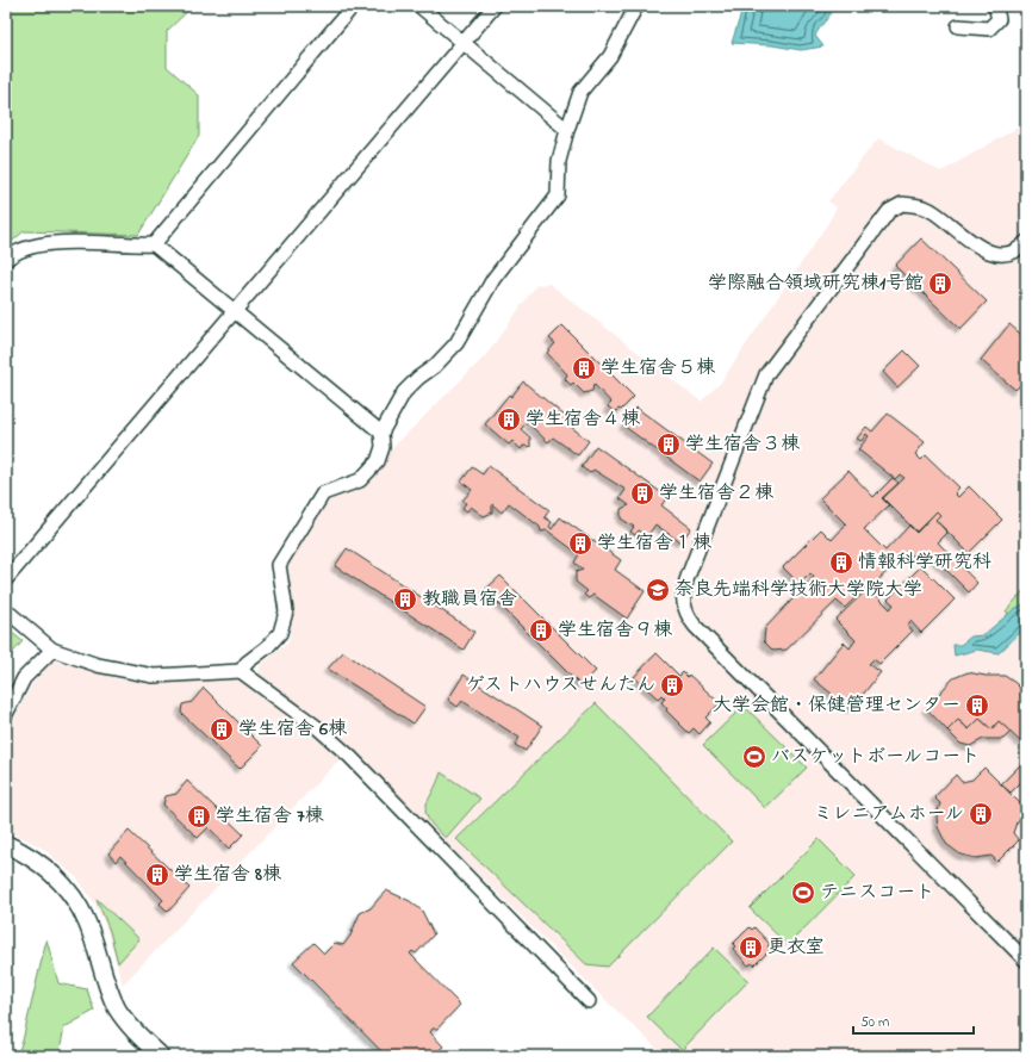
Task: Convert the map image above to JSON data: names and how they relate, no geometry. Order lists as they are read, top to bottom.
{
  "places": {
    "building": [
      "学際融合領域研究棟1号館",
      "学生宿舎５棟",
      "学生宿舎４棟",
      "学生宿舎３棟",
      "学生宿舎２棟",
      "学生宿舎１棟",
      "情報科学研究科",
      "教職員宿舎",
      "学生宿舎９棟",
      "ゲストハウスせんたん",
      "大学会館・保健管理センター",
      "学生宿舎 6棟",
      "ミレニアムホール",
      "学生宿舎 7棟",
      "学生宿舎 8棟",
      "更衣室"
    ],
    "school or university": ["奈良先端科学技術大学院大学"],
    "sports": ["バスケットボールコート", "テニスコート"]
  },
  "scale_bar": "50 m"
}
